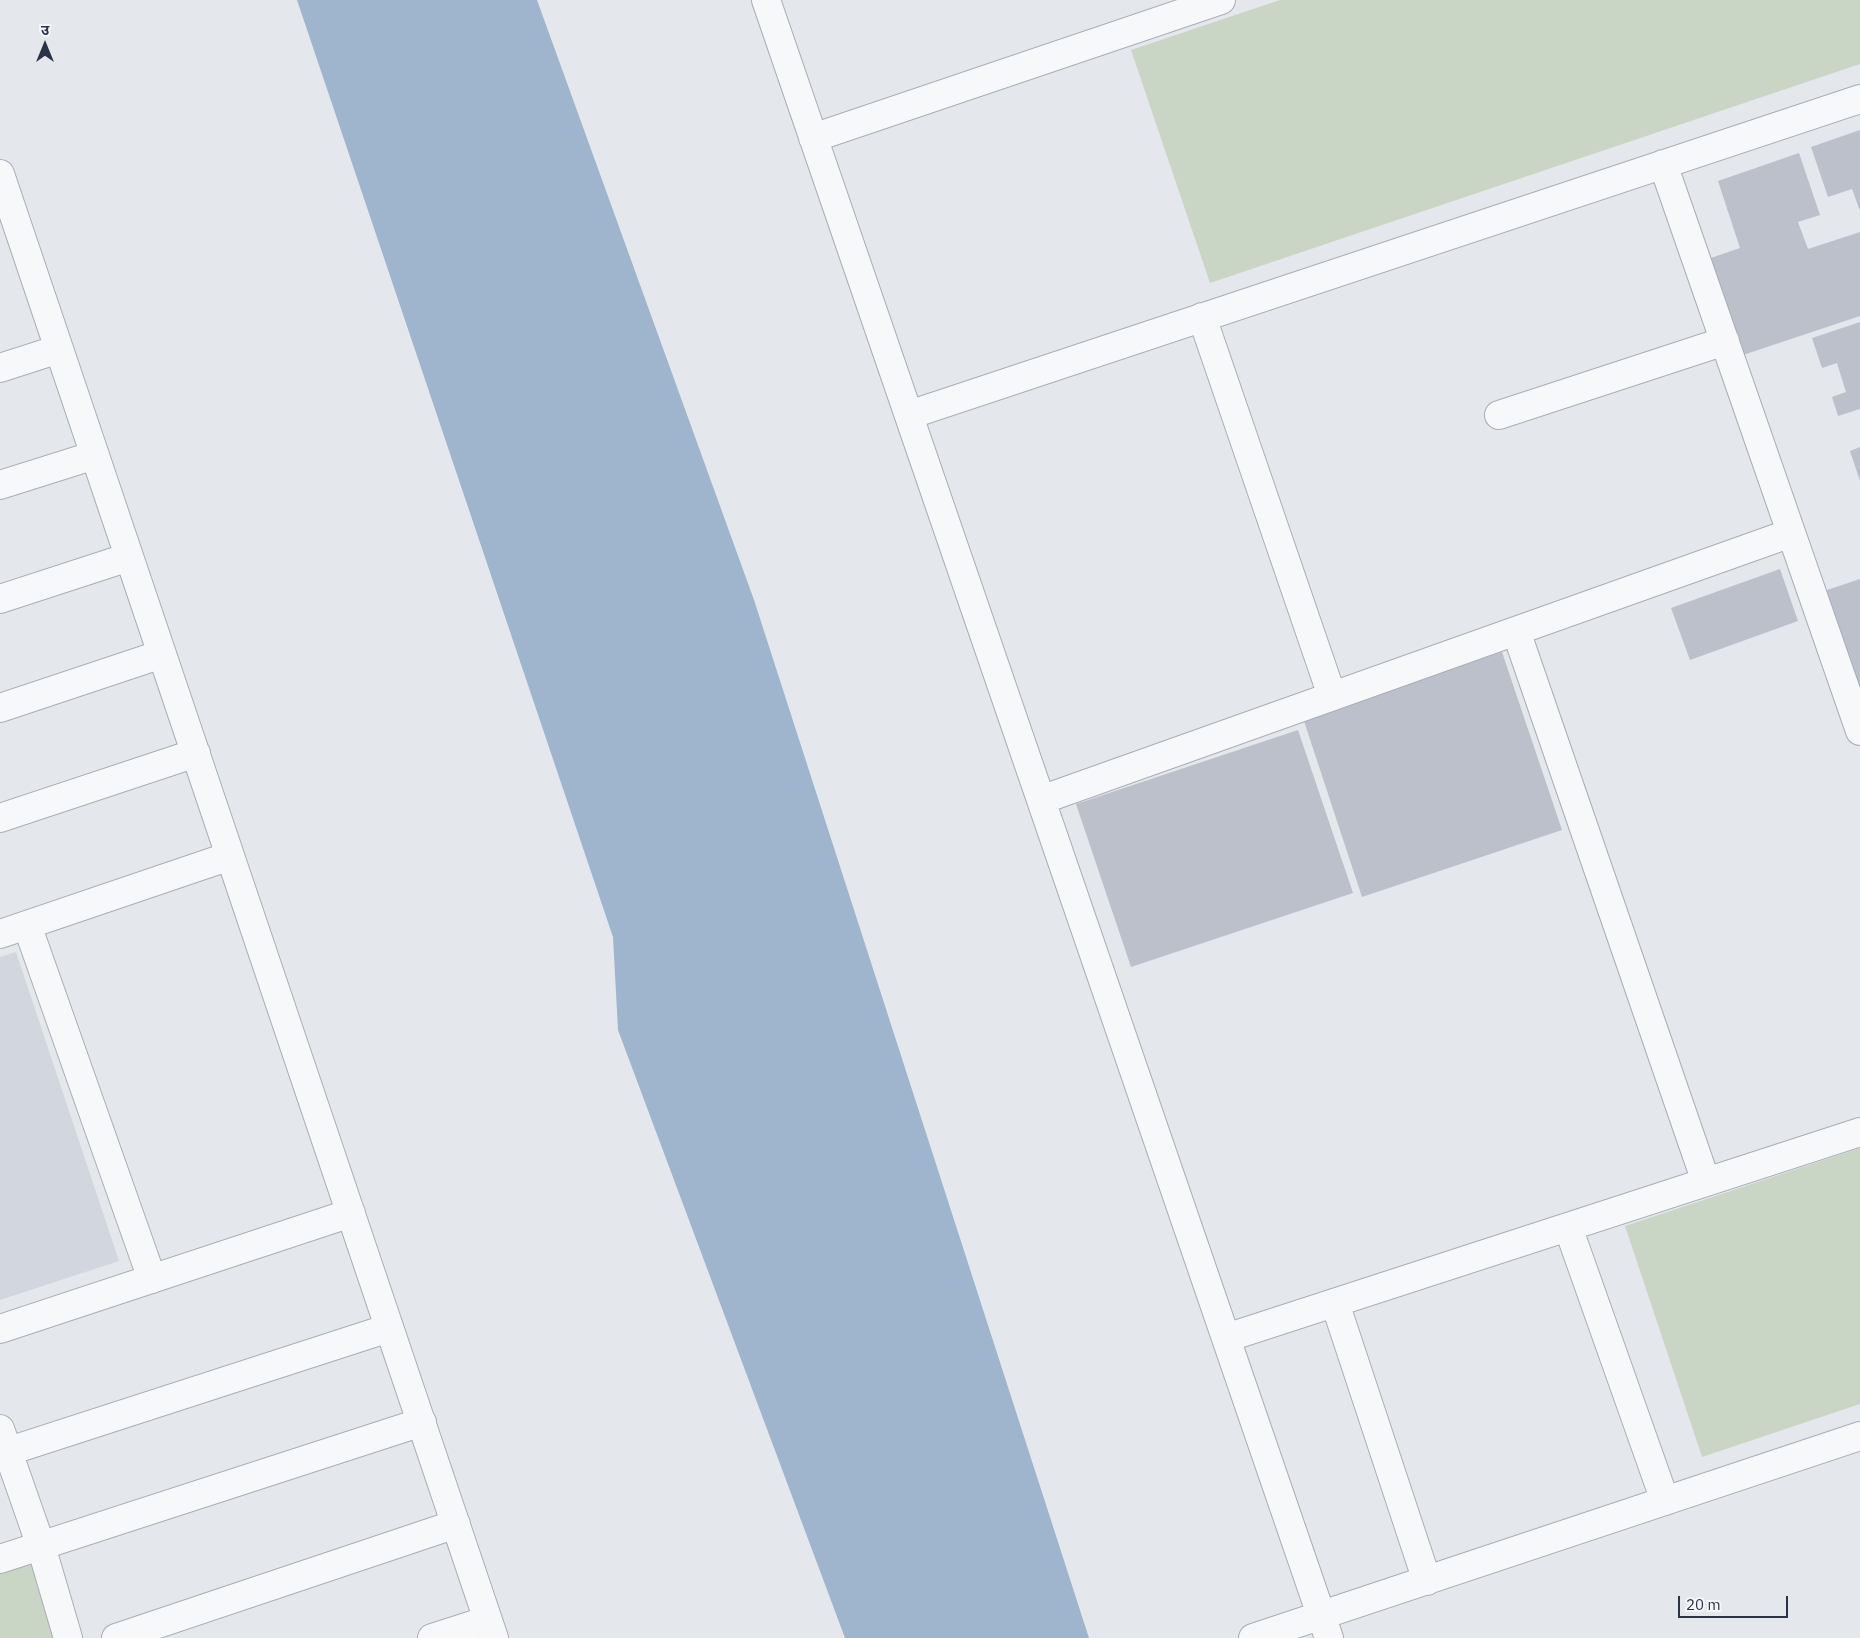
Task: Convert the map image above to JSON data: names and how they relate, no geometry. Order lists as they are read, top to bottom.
{
  "scale_bar": "20 m",
  "north": "top"
}
